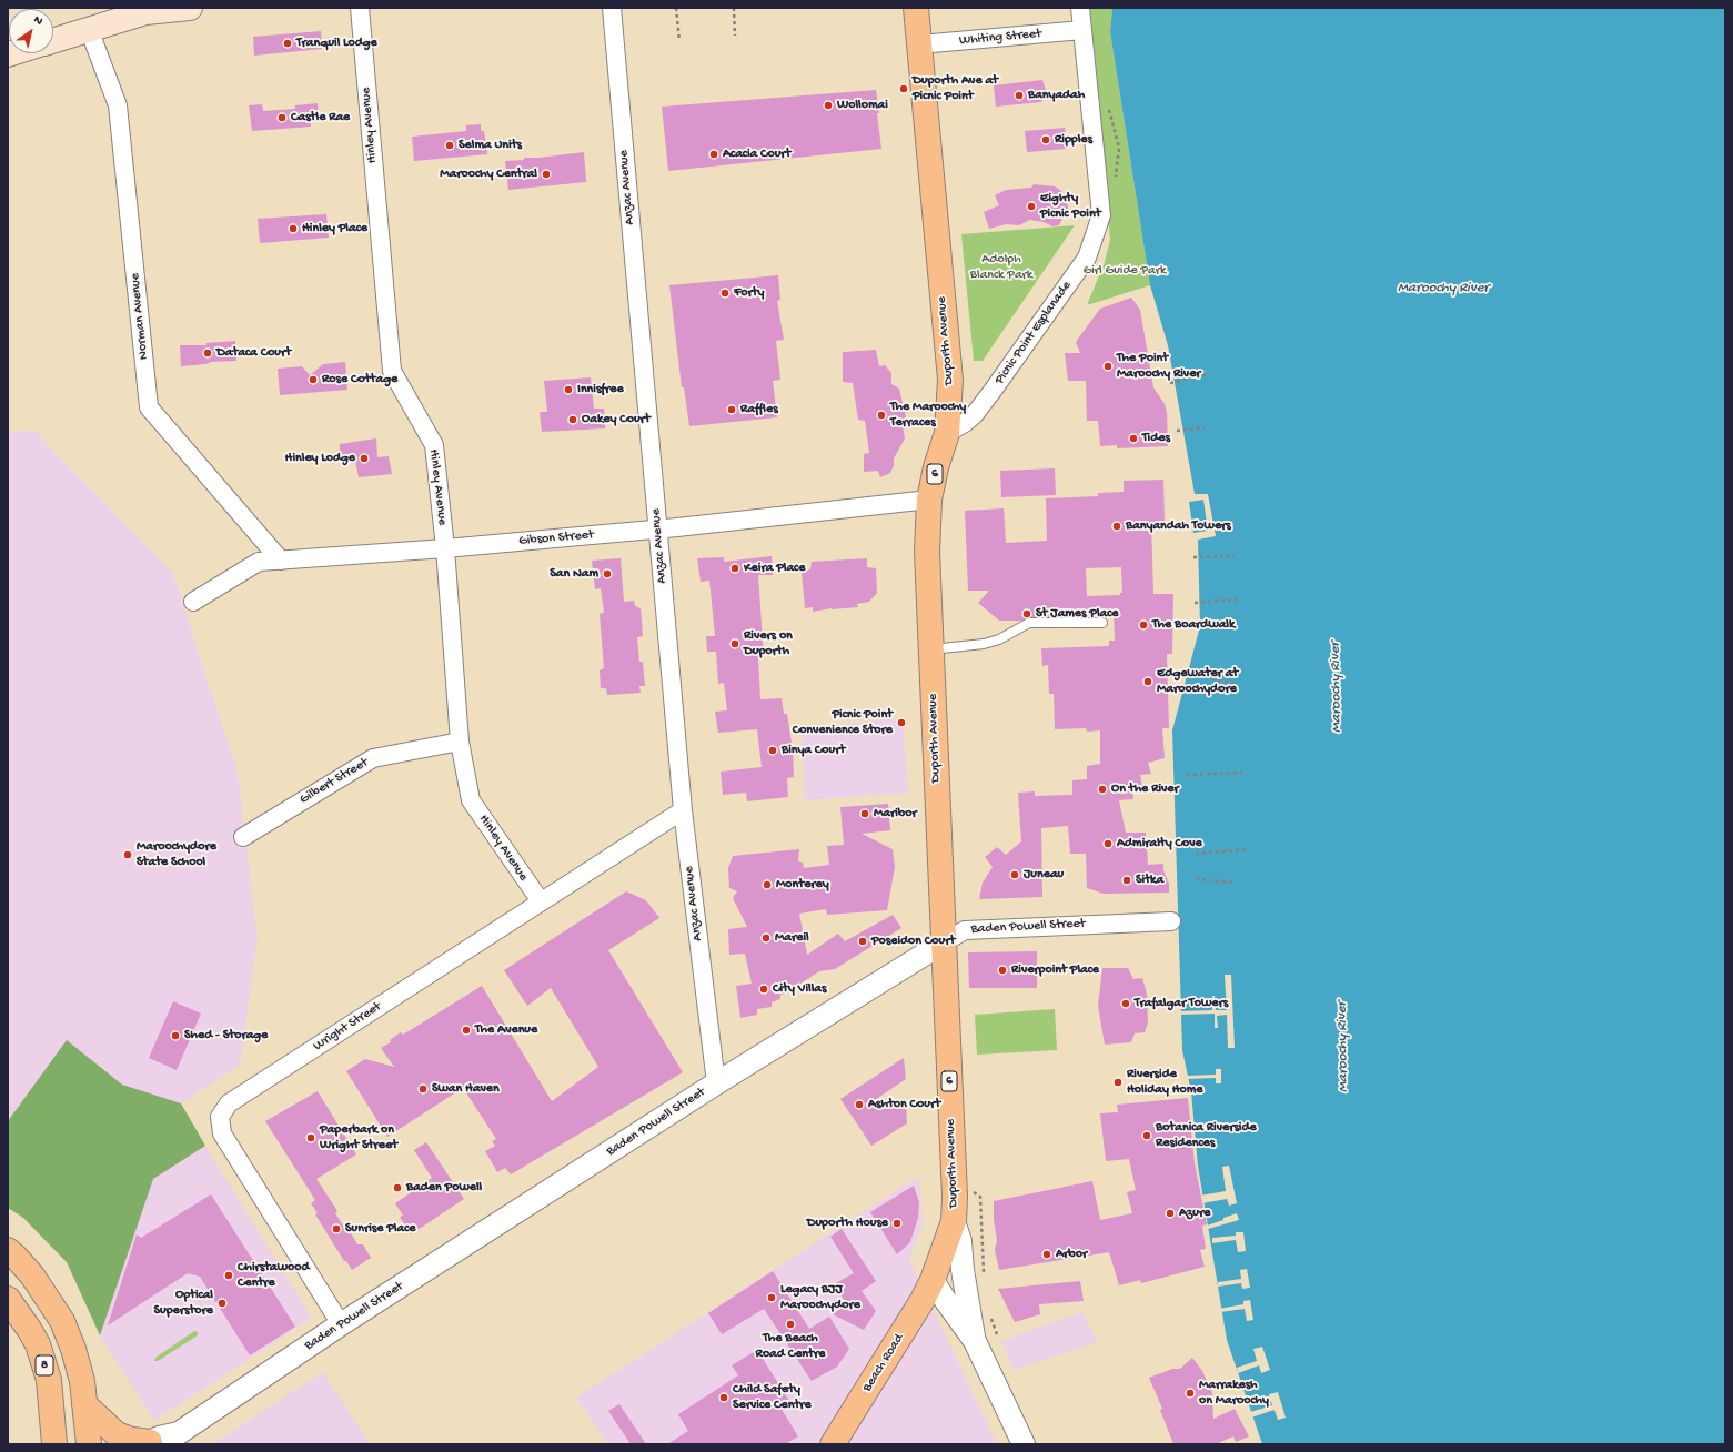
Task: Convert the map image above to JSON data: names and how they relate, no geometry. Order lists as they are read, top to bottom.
{
  "streets": {
    "main road": [
      "Duporth Avenue",
      "6",
      "Beach Road",
      "8"
    ],
    "street": [
      "Whiting Street",
      "Hinley Avenue",
      "Anzac Avenue",
      "Norman Avenue",
      "Picnic Point Esplanade",
      "Gibson Street",
      "Gilbert Street",
      "Baden Powell Street",
      "Wright Street"
    ]
  },
  "crossings": [
    ["Whiting Street", "Picnic Point Esplanade"],
    ["Whiting Street", "Duporth Avenue"],
    ["Hinley Avenue", "Gibson Street"],
    ["Hinley Avenue", "Gilbert Street"],
    ["Hinley Avenue", "Wright Street"],
    ["Anzac Avenue", "Gibson Street"],
    ["Anzac Avenue", "Baden Powell Street"],
    ["Anzac Avenue", "Wright Street"],
    ["Norman Avenue", "Gibson Street"],
    ["Picnic Point Esplanade", "Duporth Avenue"],
    ["Duporth Avenue", "Gibson Street"],
    ["Duporth Avenue", "Baden Powell Street"],
    ["Duporth Avenue", "Beach Road"],
    ["Baden Powell Street", "Wright Street"]
  ],
  "water": ["Maroochy River"],
  "parks": ["Adolph Blanck Park", "Girl Guide Park"],
  "places": [
    "Tranquil Lodge",
    "Duporth Ave at Picnic Point",
    "Banyadah",
    "Wollomai",
    "Castle Rae",
    "Ripples",
    "Selma Units",
    "Acacia Court",
    "Maroochy Central",
    "Eighty Picnic Point",
    "Hinley Place",
    "Forty",
    "Dataca Court",
    "The Point Maroochy River",
    "Rose Cottage",
    "Innisfree",
    "Raffles",
    "The Maroochy Terraces",
    "Oakey Court",
    "Tides",
    "Hinley Lodge",
    "Banyandah Towers",
    "Keira Place",
    "San Nam",
    "St James Place",
    "The Boardwalk",
    "Rivers on Duporth",
    "Edgewater at Maroochydore",
    "Picnic Point Convenience Store",
    "Binya Court",
    "On the River",
    "Maribor",
    "Admiralty Cove",
    "Maroochydore State School",
    "Juneau",
    "Sitka",
    "Monterey",
    "Mareil",
    "Poseidon Court",
    "Riverpoint Place",
    "City Villas",
    "Trafalgar Towers",
    "The Avenue",
    "Shed - Storage",
    "Riverside Holiday Home",
    "Swan Haven",
    "Ashton Court",
    "Botanica Riverside Residences",
    "Paperbark on Wright Street",
    "Baden Powell",
    "Azure",
    "Duporth House",
    "Sunrise Place",
    "Arbor",
    "Chirstawood Centre",
    "Legacy BJJ Maroochydore",
    "Optical Superstore",
    "The Beach Road Centre",
    "Marrakesh on Maroochy",
    "Child Safety Service Centre"
  ],
  "north": "top right"
}
